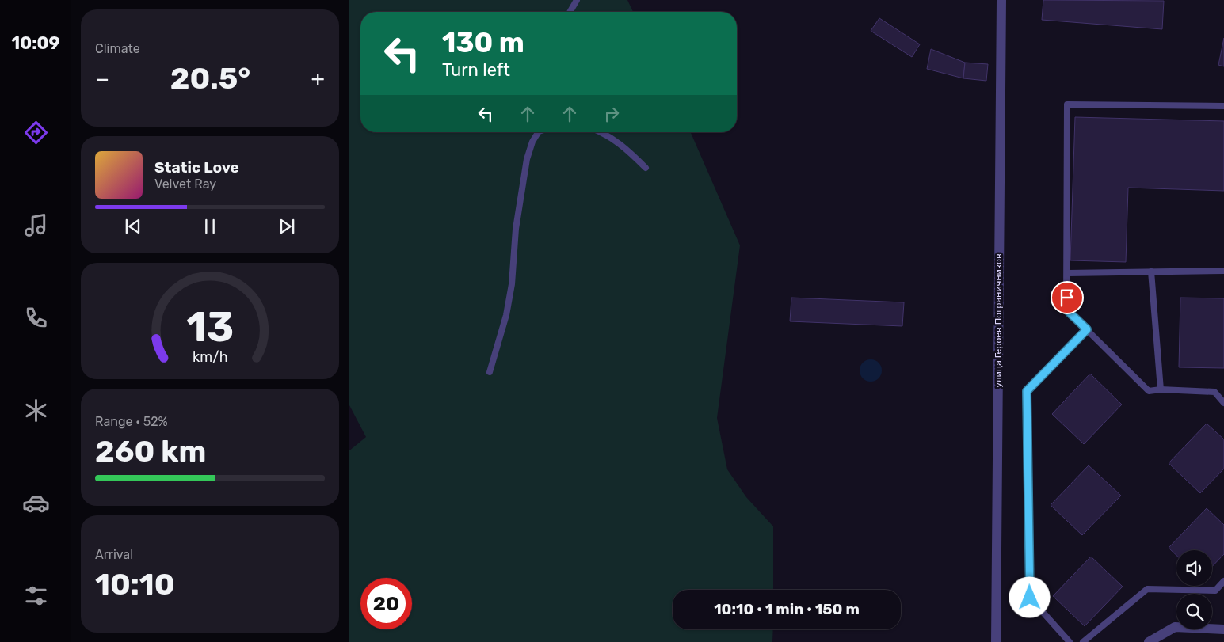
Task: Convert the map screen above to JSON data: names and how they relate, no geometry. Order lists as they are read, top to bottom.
{
  "streets": {
    "street": ["улица Героев Пограничников"]
  },
  "page": {
    "tabs": "10:09",
    "tile": [
      "Climate",
      ["Range · 52%", "260 km"],
      ["Arrival", "10:10"]
    ],
    "turn": ["130 m", "Turn left"],
    "heat": ["−", "20.5°", "+"],
    "song": ["Static Love", "Velvet Ray"],
    "limit": "20",
    "trip": "10:10 · 1 min · 150 m",
    "gauge": ["13", "km/h"]
  }
}
